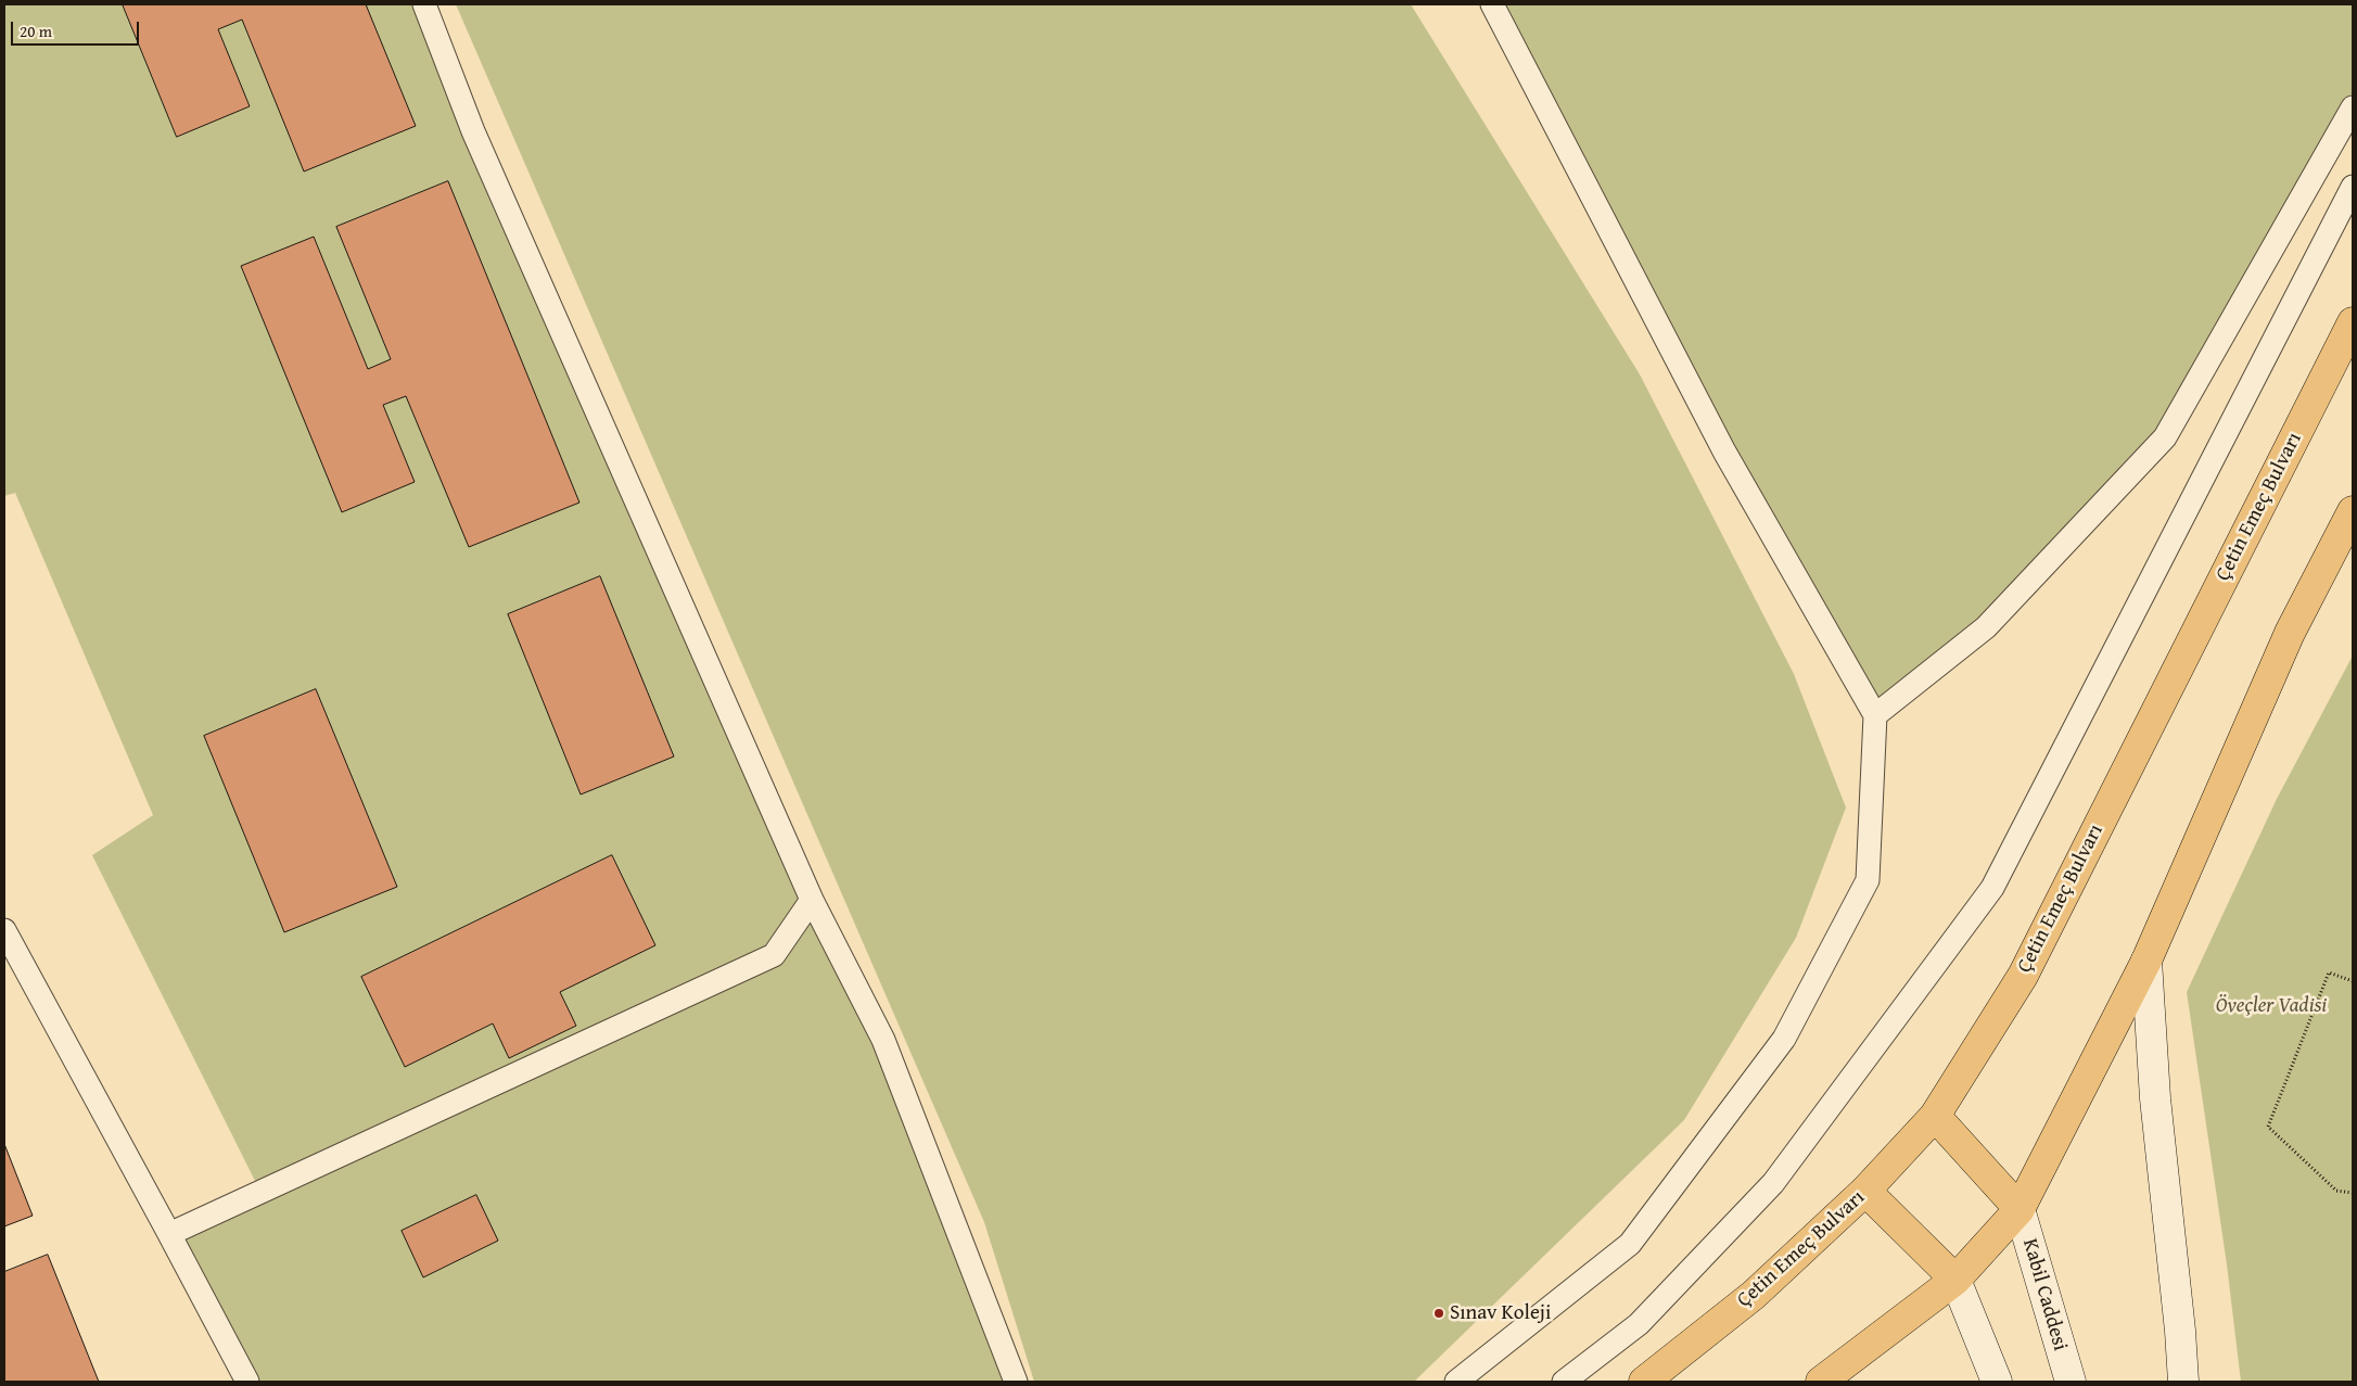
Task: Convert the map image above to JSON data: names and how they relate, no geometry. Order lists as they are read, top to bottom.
{
  "streets": {
    "main road": ["Çetin Emeç Bulvarı", "Kabil Caddesi"]
  },
  "parks": ["Öveçler Vadisi"],
  "places": ["Sınav Koleji"],
  "scale_bar": "20 m"
}
